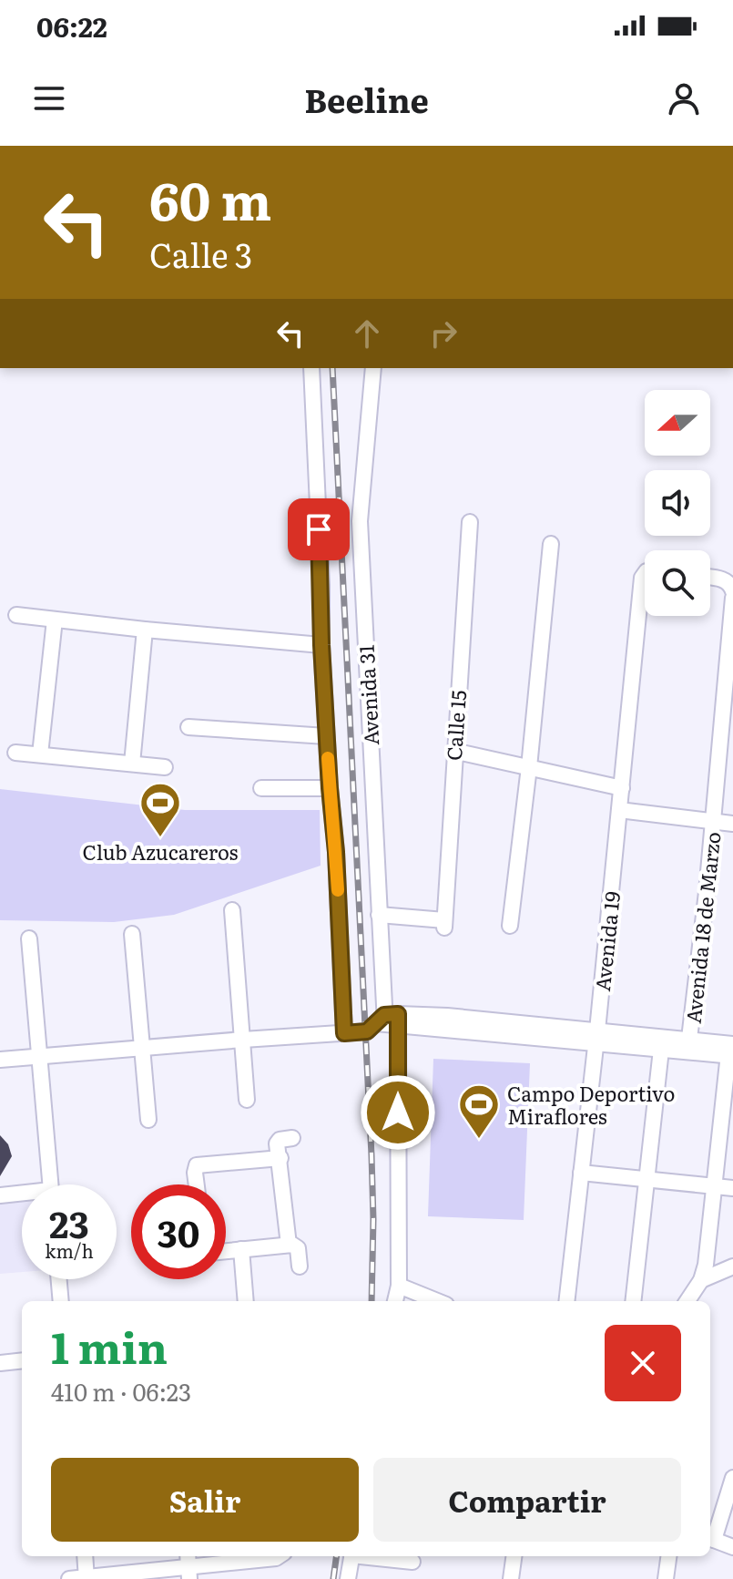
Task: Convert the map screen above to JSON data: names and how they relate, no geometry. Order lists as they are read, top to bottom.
{
  "streets": {
    "street": [
      "Avenida 31",
      "Calle 15",
      "Avenida 18 de Marzo",
      "Avenida 19"
    ]
  },
  "crossings": [
    ["Avenida 31", "Calle 15"]
  ],
  "places": {
    "sports": ["Club Azucareros", "Campo Deportivo Miraflores"]
  },
  "north": "left",
  "page": {
    "status": "06:22",
    "header": "Beeline",
    "turn": ["60 m", "Calle 3"],
    "speed": "23 km/h",
    "limit": "30",
    "heading": ["1 min", "410 m · 06:23"],
    "buttons": ["Salir", "Compartir"]
  }
}
